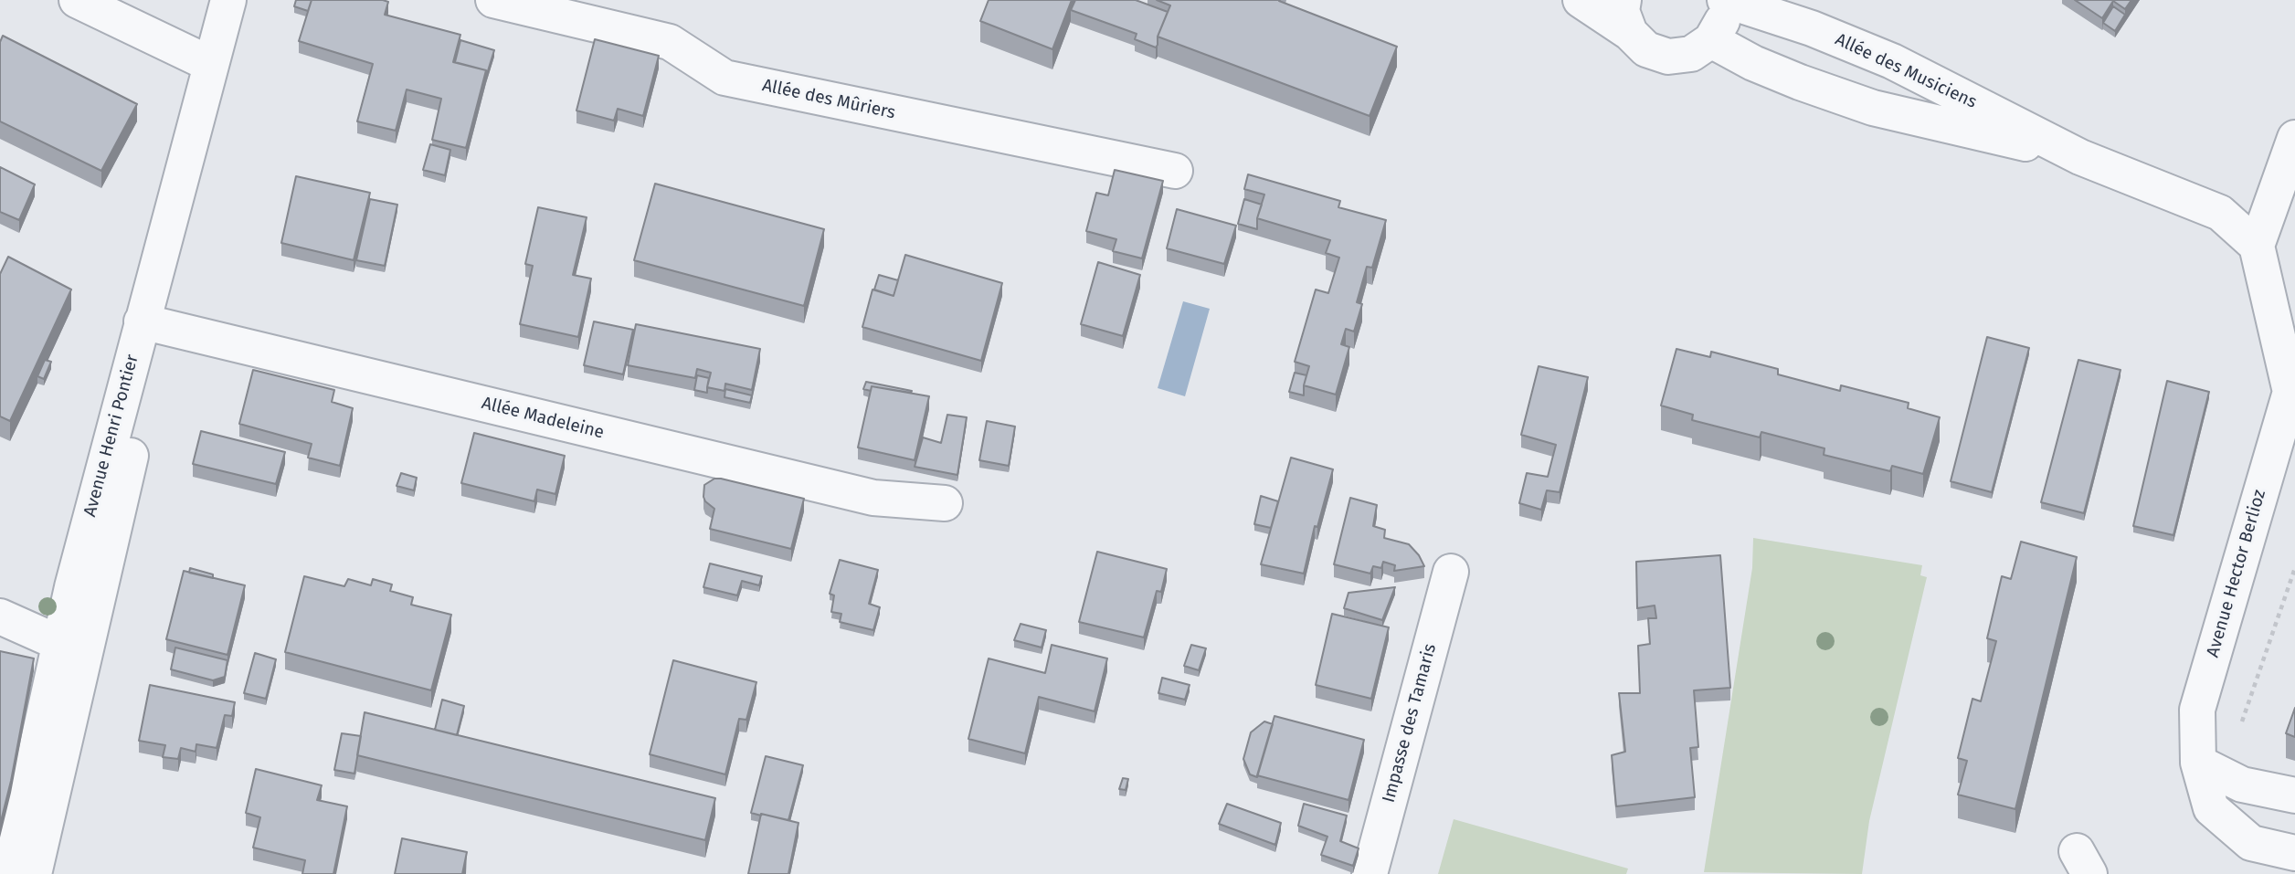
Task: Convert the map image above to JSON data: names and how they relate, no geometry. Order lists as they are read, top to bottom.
{
  "streets": {
    "street": [
      "Allée des Musiciens",
      "Allée des Mûriers",
      "Allée Madeleine",
      "Avenue Henri Pontier",
      "Avenue Hector Berlioz",
      "Impasse des Tamaris"
    ]
  },
  "crossings": [
    ["Allée des Musiciens", "Avenue Hector Berlioz"],
    ["Allée Madeleine", "Avenue Henri Pontier"]
  ]
}
